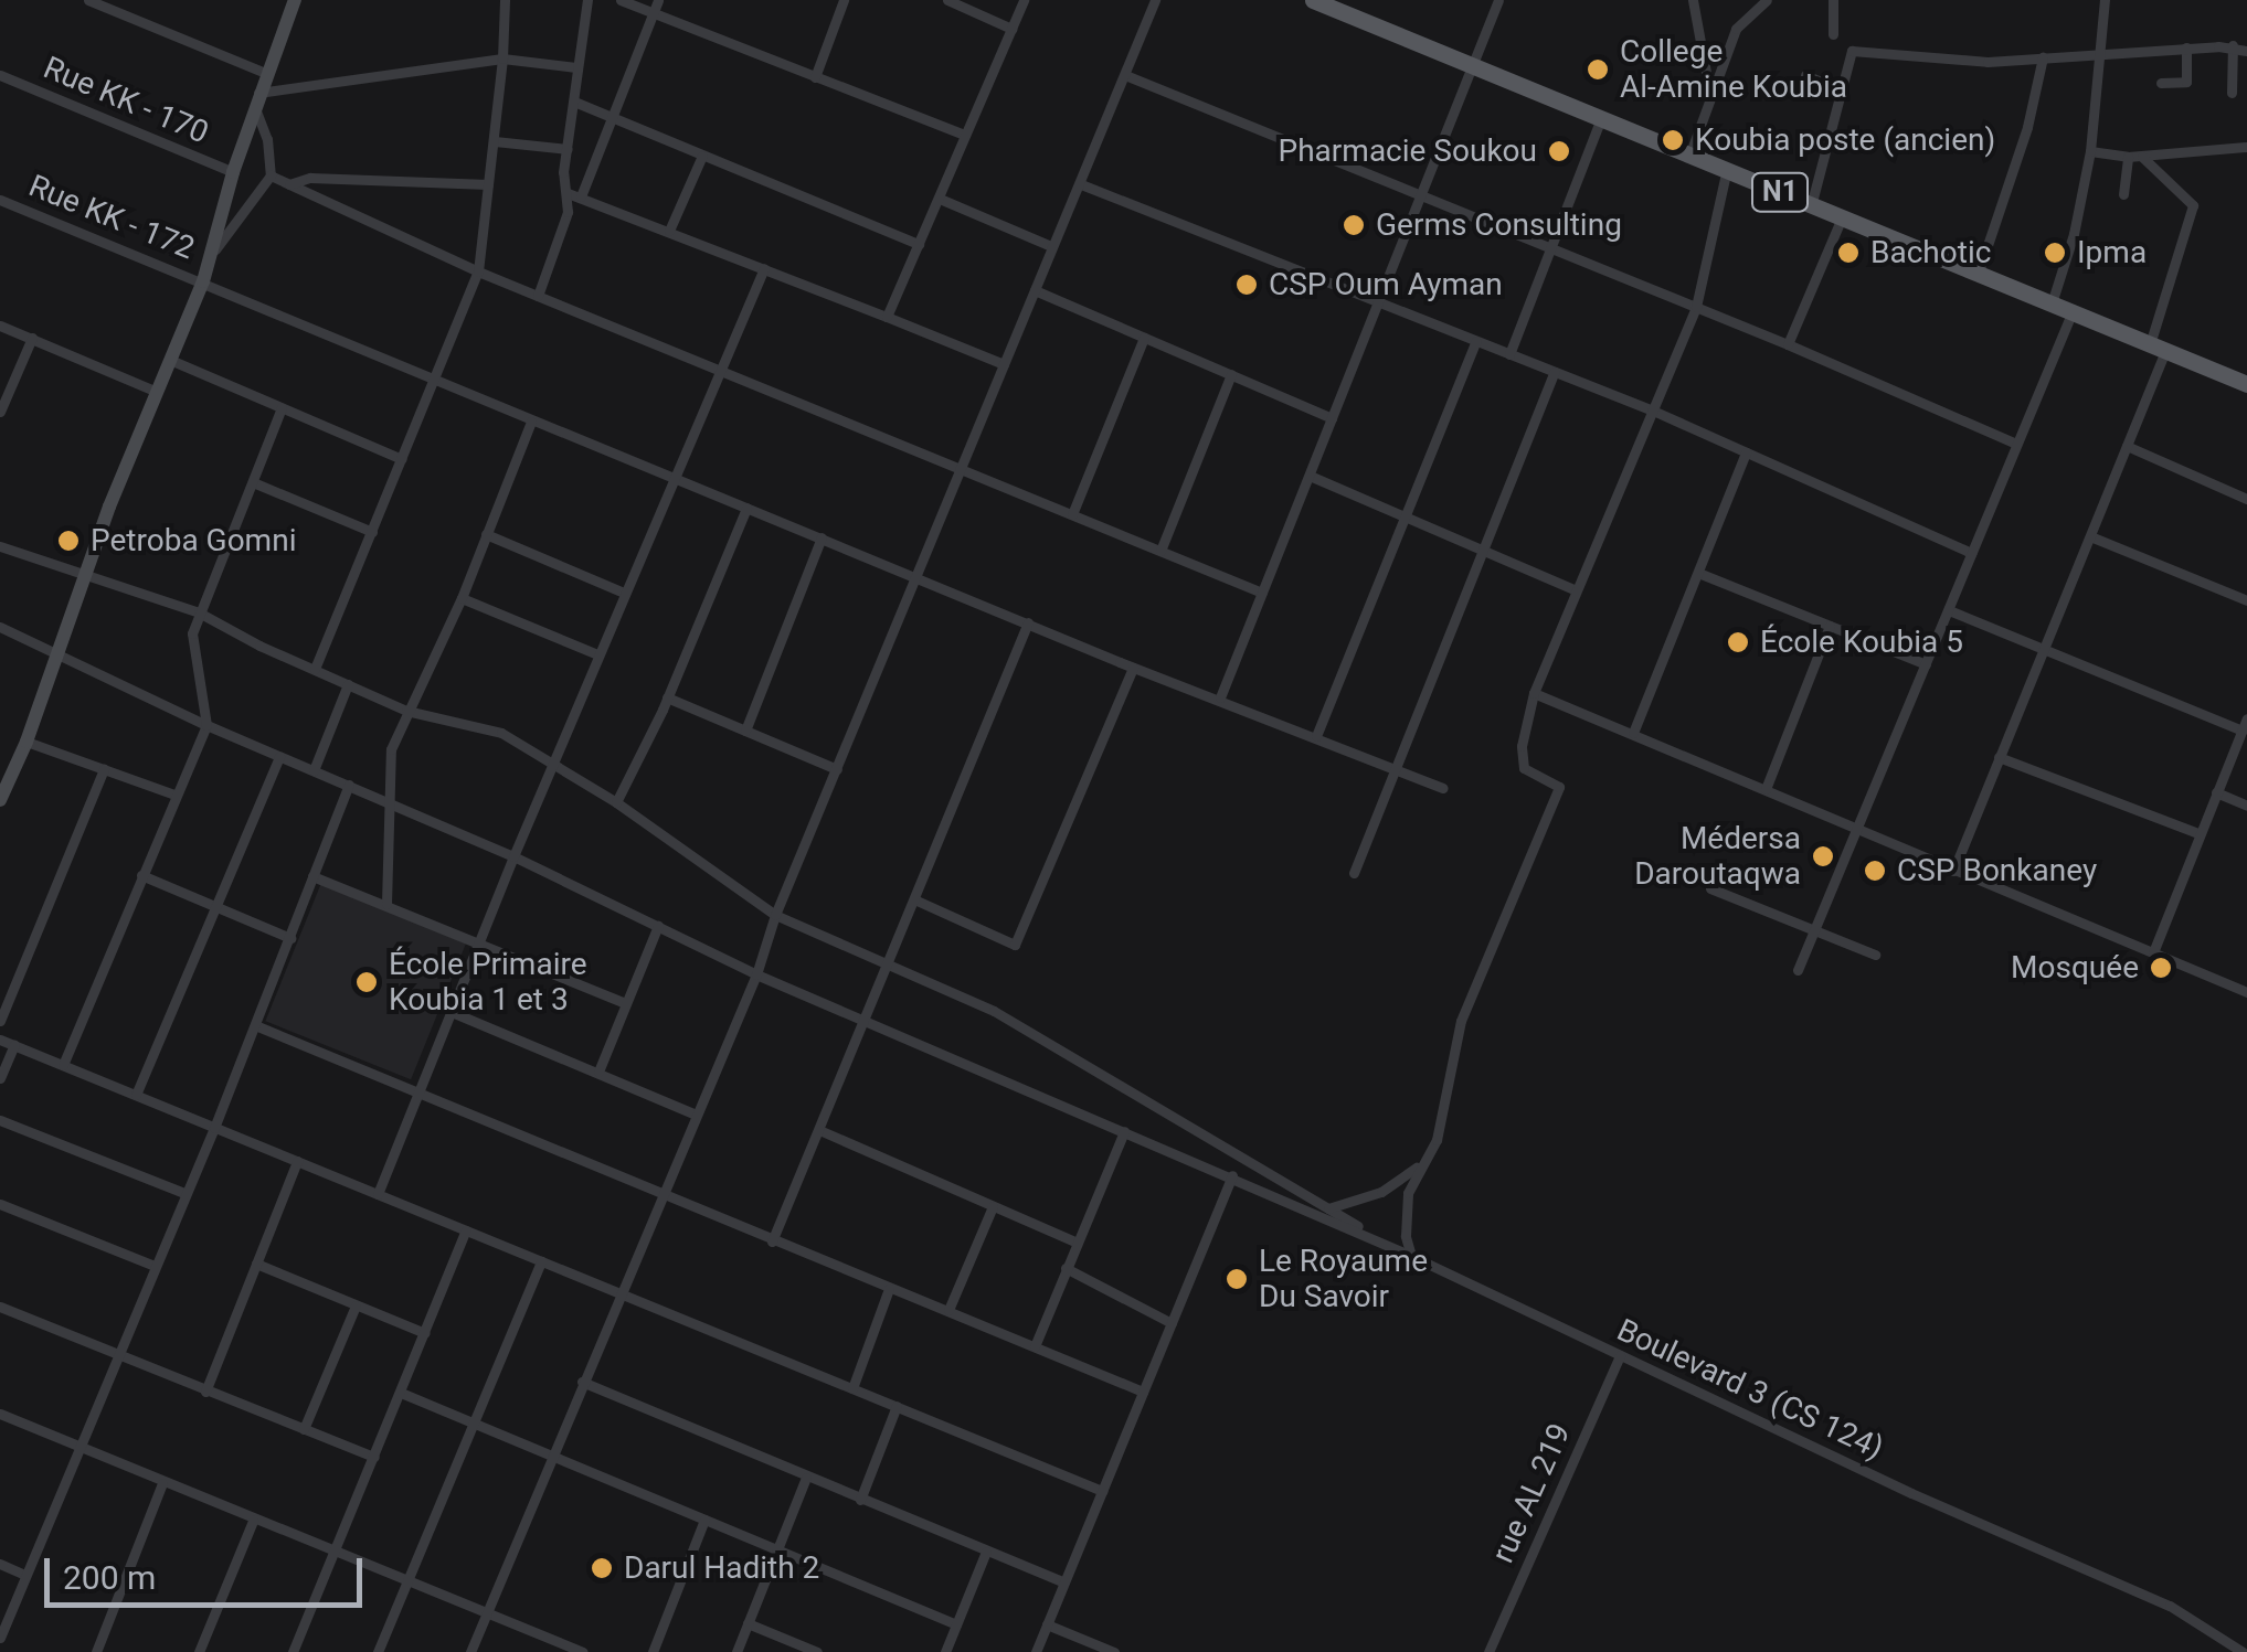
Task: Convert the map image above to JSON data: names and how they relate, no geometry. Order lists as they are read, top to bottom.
{
  "streets": {
    "main road": ["N1"],
    "street": [
      "Rue KK - 170",
      "Rue KK - 172",
      "Boulevard 3 (CS 124)",
      "rue AL 219"
    ]
  },
  "crossings": [
    ["Boulevard 3 (CS 124)", "rue AL 219"]
  ],
  "places": [
    "College Al-Amine Koubia",
    "Koubia poste (ancien)",
    "Pharmacie Soukou",
    "Germs Consulting",
    "Bachotic",
    "Ipma",
    "CSP Oum Ayman",
    "Petroba Gomni",
    "École Koubia 5",
    "Médersa Daroutaqwa",
    "CSP Bonkaney",
    "Mosquée",
    "École Primaire Koubia 1 et 3",
    "Le Royaume Du Savoir",
    "Darul Hadith 2"
  ],
  "scale_bar": "200 m"
}
